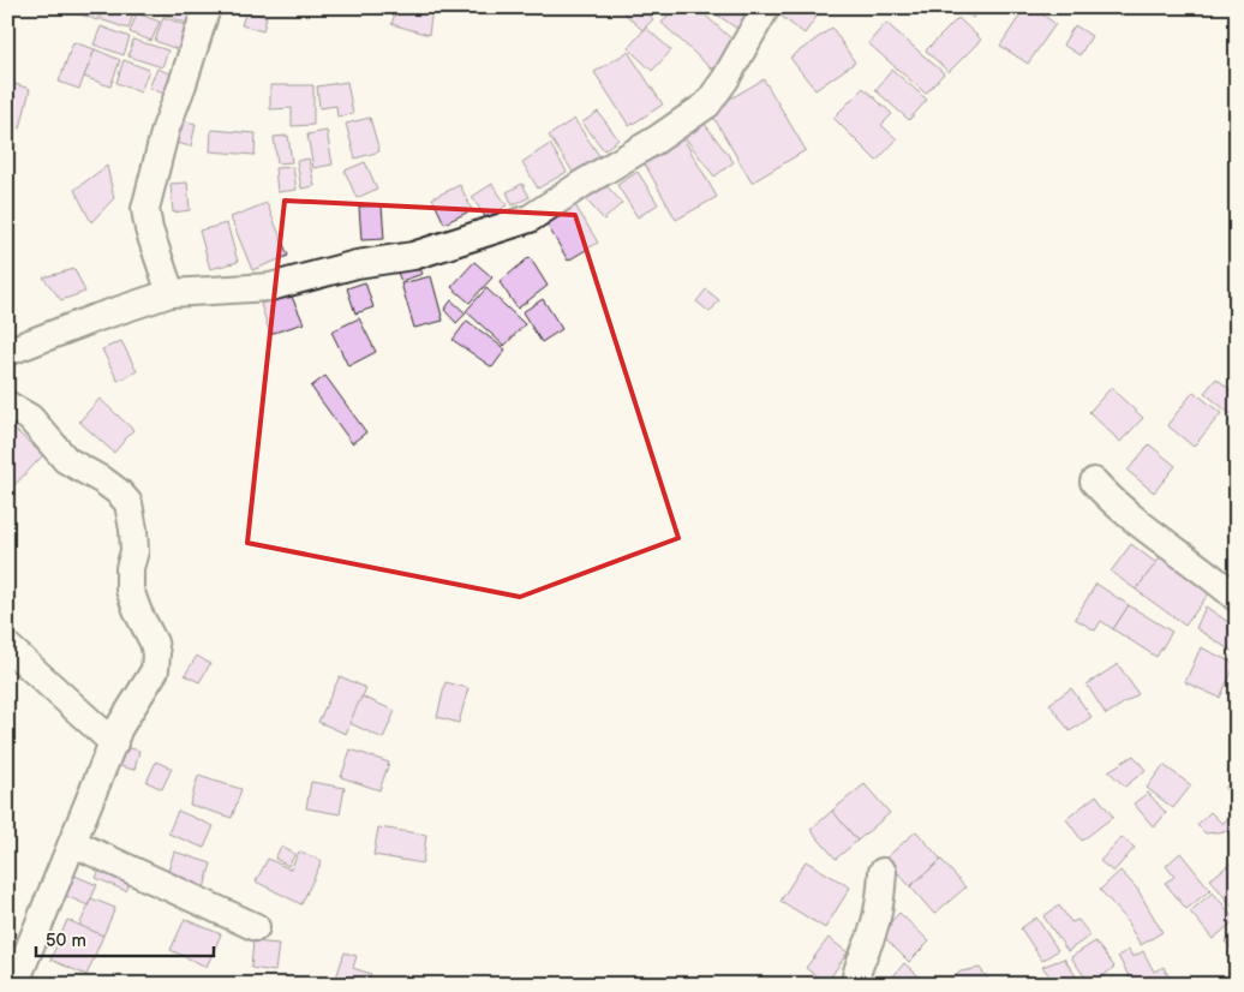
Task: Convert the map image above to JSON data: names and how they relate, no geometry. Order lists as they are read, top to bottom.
{
  "scale_bar": "50 m"
}
